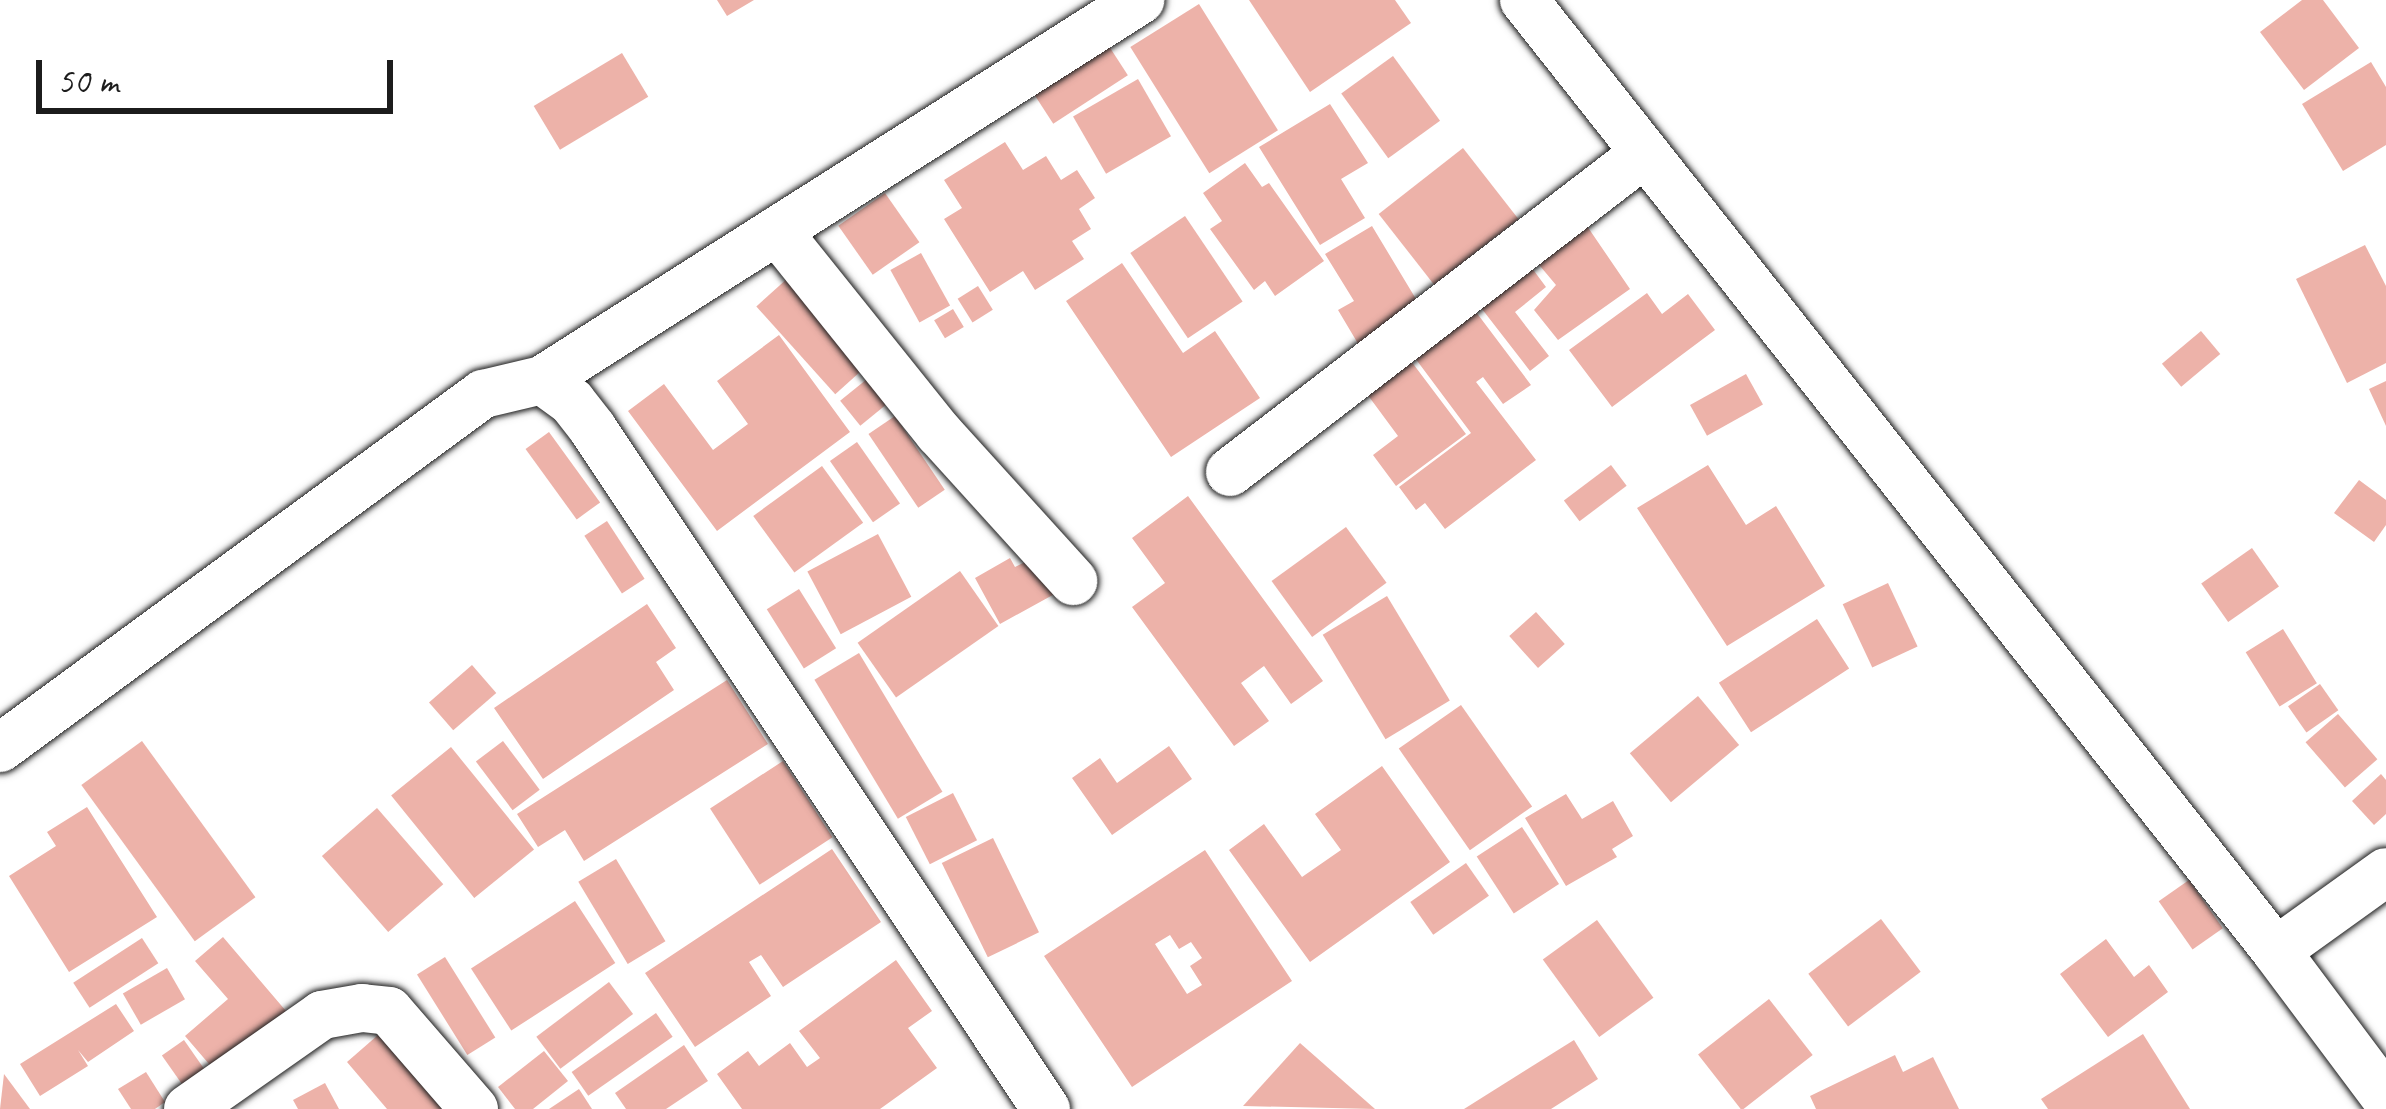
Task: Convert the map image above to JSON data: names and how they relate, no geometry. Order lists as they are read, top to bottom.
{
  "scale_bar": "50 m"
}
